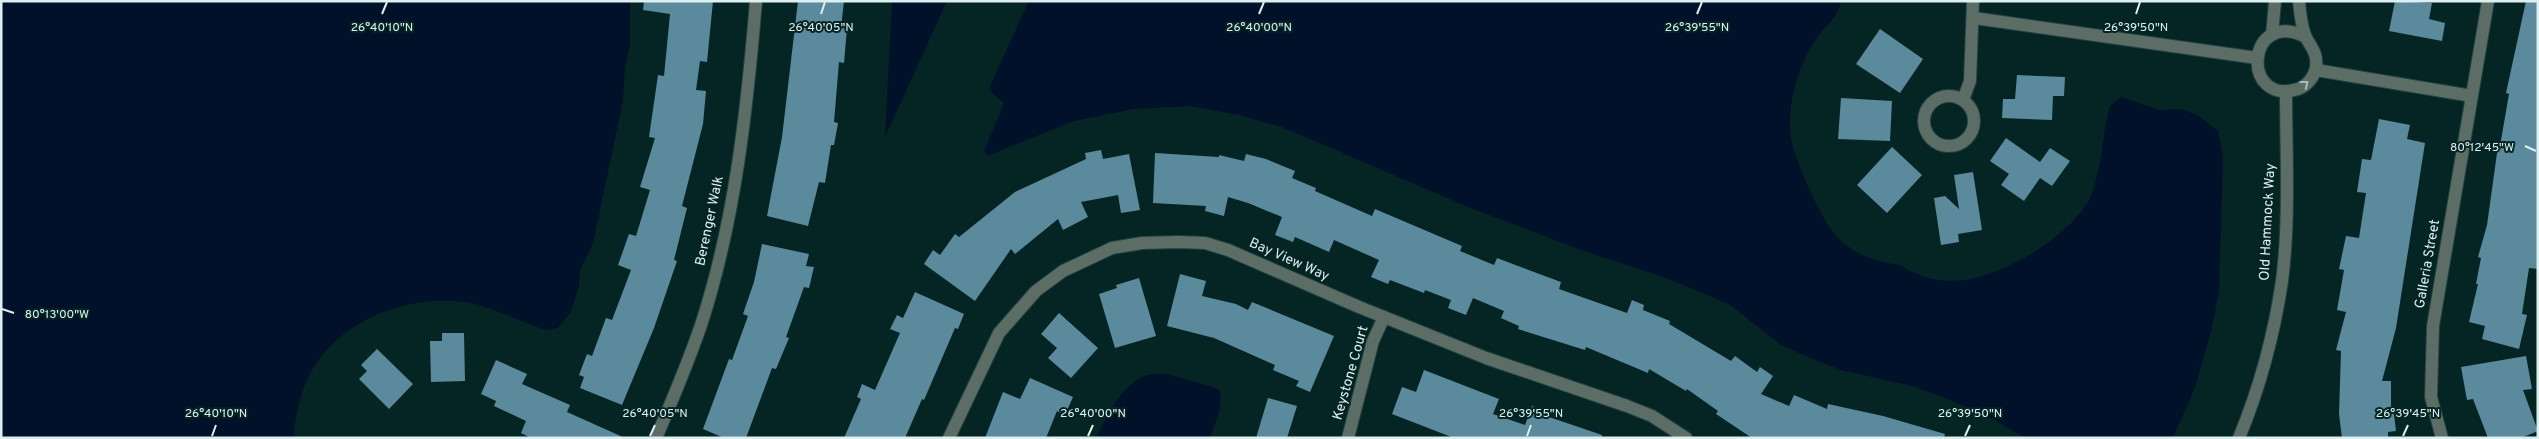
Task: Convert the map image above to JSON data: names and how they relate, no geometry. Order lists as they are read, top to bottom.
{
  "streets": {
    "street": [
      "Berenger Walk",
      "Old Hammock Way",
      "Bay View Way",
      "Galleria Street",
      "Keystone Court"
    ]
  },
  "crossings": [
    ["Bay View Way", "Keystone Court"]
  ],
  "coordinates": [
    "26°40'10\"N",
    "26°40'05\"N",
    "26°40'00\"N",
    "26°39'55\"N",
    "26°39'50\"N",
    "80°12'45\"W",
    "80°13'00\"W",
    "26°39'45\"N"
  ]
}
